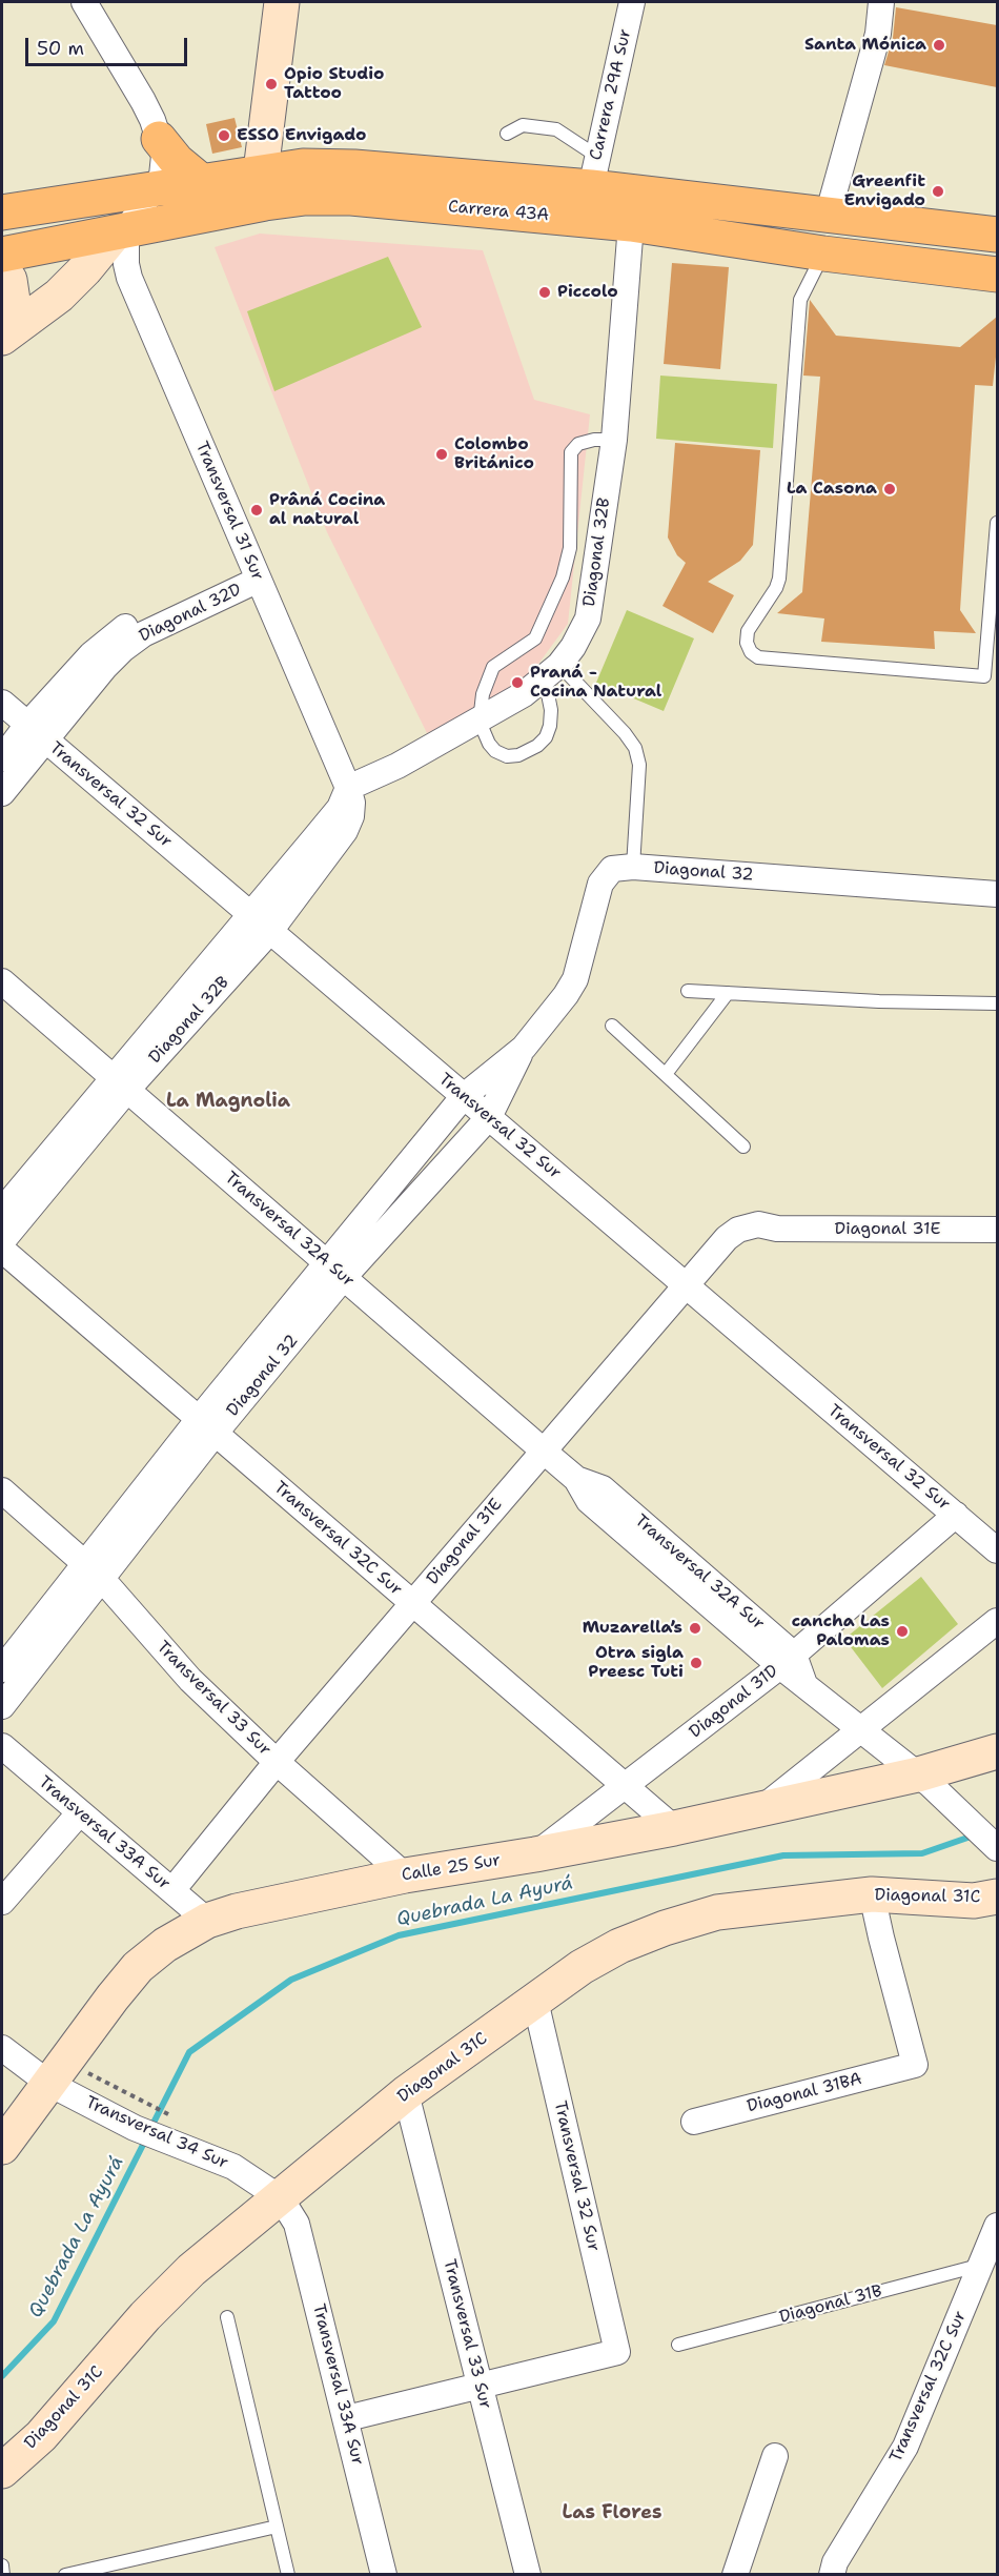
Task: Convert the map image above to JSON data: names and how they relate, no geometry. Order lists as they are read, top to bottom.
{
  "streets": {
    "main road": ["Carrera 43A", "Calle 25 Sur", "Diagonal 31C"],
    "street": [
      "Carrera 29A Sur",
      "Transversal 31 Sur",
      "Diagonal 32B",
      "Diagonal 32D",
      "Transversal 32 Sur",
      "Diagonal 32",
      "Transversal 32A Sur",
      "Diagonal 31E",
      "Transversal 32C Sur",
      "Transversal 33 Sur",
      "Diagonal 31D",
      "Transversal 33A Sur",
      "Diagonal 31BA",
      "Transversal 34 Sur"
    ],
    "lane": ["Diagonal 31B"]
  },
  "crossings": [
    ["Carrera 29A Sur", "Carrera 43A"],
    ["Carrera 43A", "Transversal 31 Sur"],
    ["Carrera 43A", "Diagonal 32B"],
    ["Transversal 31 Sur", "Diagonal 32B"],
    ["Transversal 31 Sur", "Diagonal 32D"],
    ["Diagonal 32B", "Transversal 32 Sur"],
    ["Diagonal 32B", "Transversal 32A Sur"],
    ["Diagonal 32D", "Transversal 32 Sur"],
    ["Transversal 32 Sur", "Diagonal 32"],
    ["Transversal 32 Sur", "Diagonal 31E"],
    ["Transversal 32 Sur", "Transversal 33 Sur"],
    ["Transversal 32 Sur", "Diagonal 31D"],
    ["Transversal 32 Sur", "Diagonal 31C"],
    ["Diagonal 32", "Transversal 32A Sur"],
    ["Diagonal 32", "Transversal 32C Sur"],
    ["Diagonal 32", "Transversal 33 Sur"],
    ["Transversal 32A Sur", "Diagonal 31E"],
    ["Transversal 32A Sur", "Diagonal 31D"],
    ["Transversal 32A Sur", "Calle 25 Sur"],
    ["Diagonal 31E", "Transversal 32C Sur"],
    ["Diagonal 31E", "Transversal 33 Sur"],
    ["Diagonal 31E", "Transversal 33A Sur"],
    ["Diagonal 31E", "Calle 25 Sur"],
    ["Transversal 32C Sur", "Diagonal 31D"],
    ["Transversal 32C Sur", "Calle 25 Sur"],
    ["Transversal 32C Sur", "Diagonal 31B"],
    ["Transversal 33 Sur", "Calle 25 Sur"],
    ["Transversal 33 Sur", "Diagonal 31C"],
    ["Diagonal 31D", "Calle 25 Sur"],
    ["Transversal 33A Sur", "Calle 25 Sur"],
    ["Transversal 33A Sur", "Diagonal 31C"],
    ["Transversal 33A Sur", "Transversal 34 Sur"],
    ["Calle 25 Sur", "Transversal 34 Sur"],
    ["Diagonal 31C", "Diagonal 31BA"],
    ["Diagonal 31C", "Transversal 34 Sur"]
  ],
  "districts": ["La Magnolia", "Las Flores"],
  "water": ["Quebrada La Ayurá"],
  "places": [
    "Santa Mónica",
    "Opio Studio Tattoo",
    "ESSO Envigado",
    "Greenfit Envigado",
    "Piccolo",
    "Colombo Británico",
    "La Casona",
    "Prâná Cocina al natural",
    "Praná - Cocina Natural",
    "Muzarella’s",
    "cancha Las Palomas",
    "Otra sigla Preesc Tuti"
  ],
  "scale_bar": "50 m"
}
